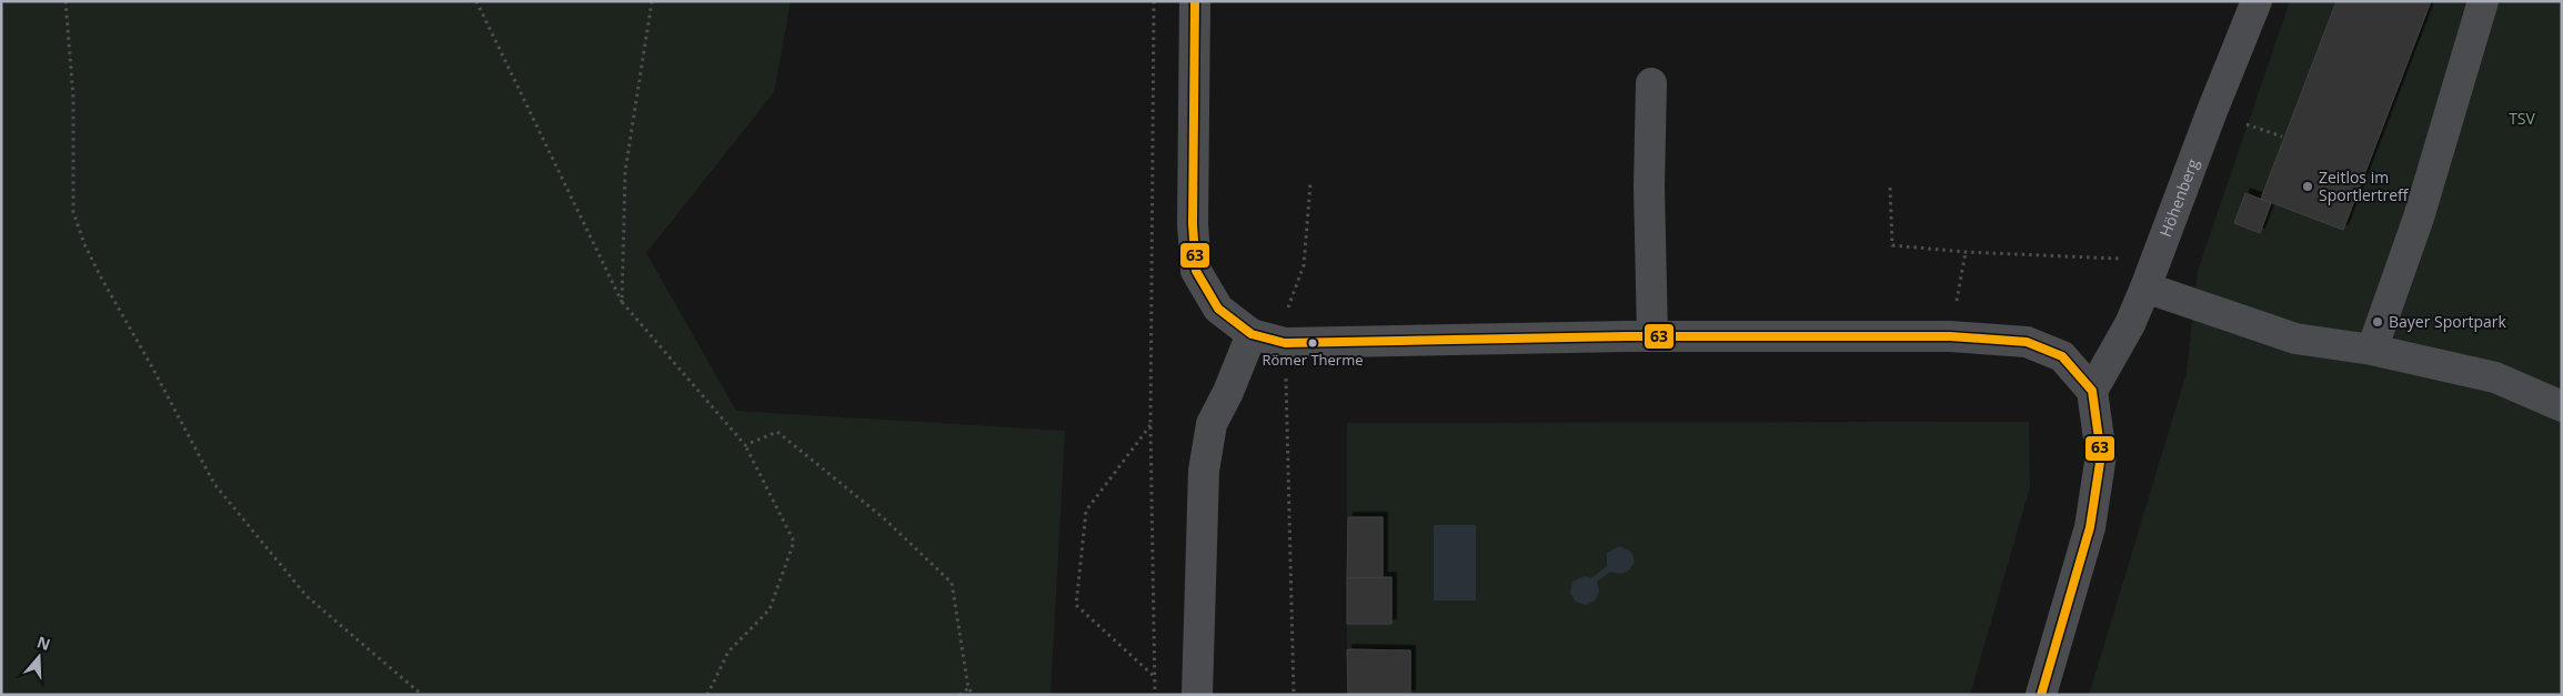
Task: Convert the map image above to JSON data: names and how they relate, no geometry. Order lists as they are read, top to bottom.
{
  "streets": {
    "street": ["Höhenberg"]
  },
  "parks": ["TSV"],
  "places": ["Zeitlos im Sportlertreff", "Bayer Sportpark", "Römer Therme"],
  "lines": ["transit line 63"],
  "north": "top"
}
